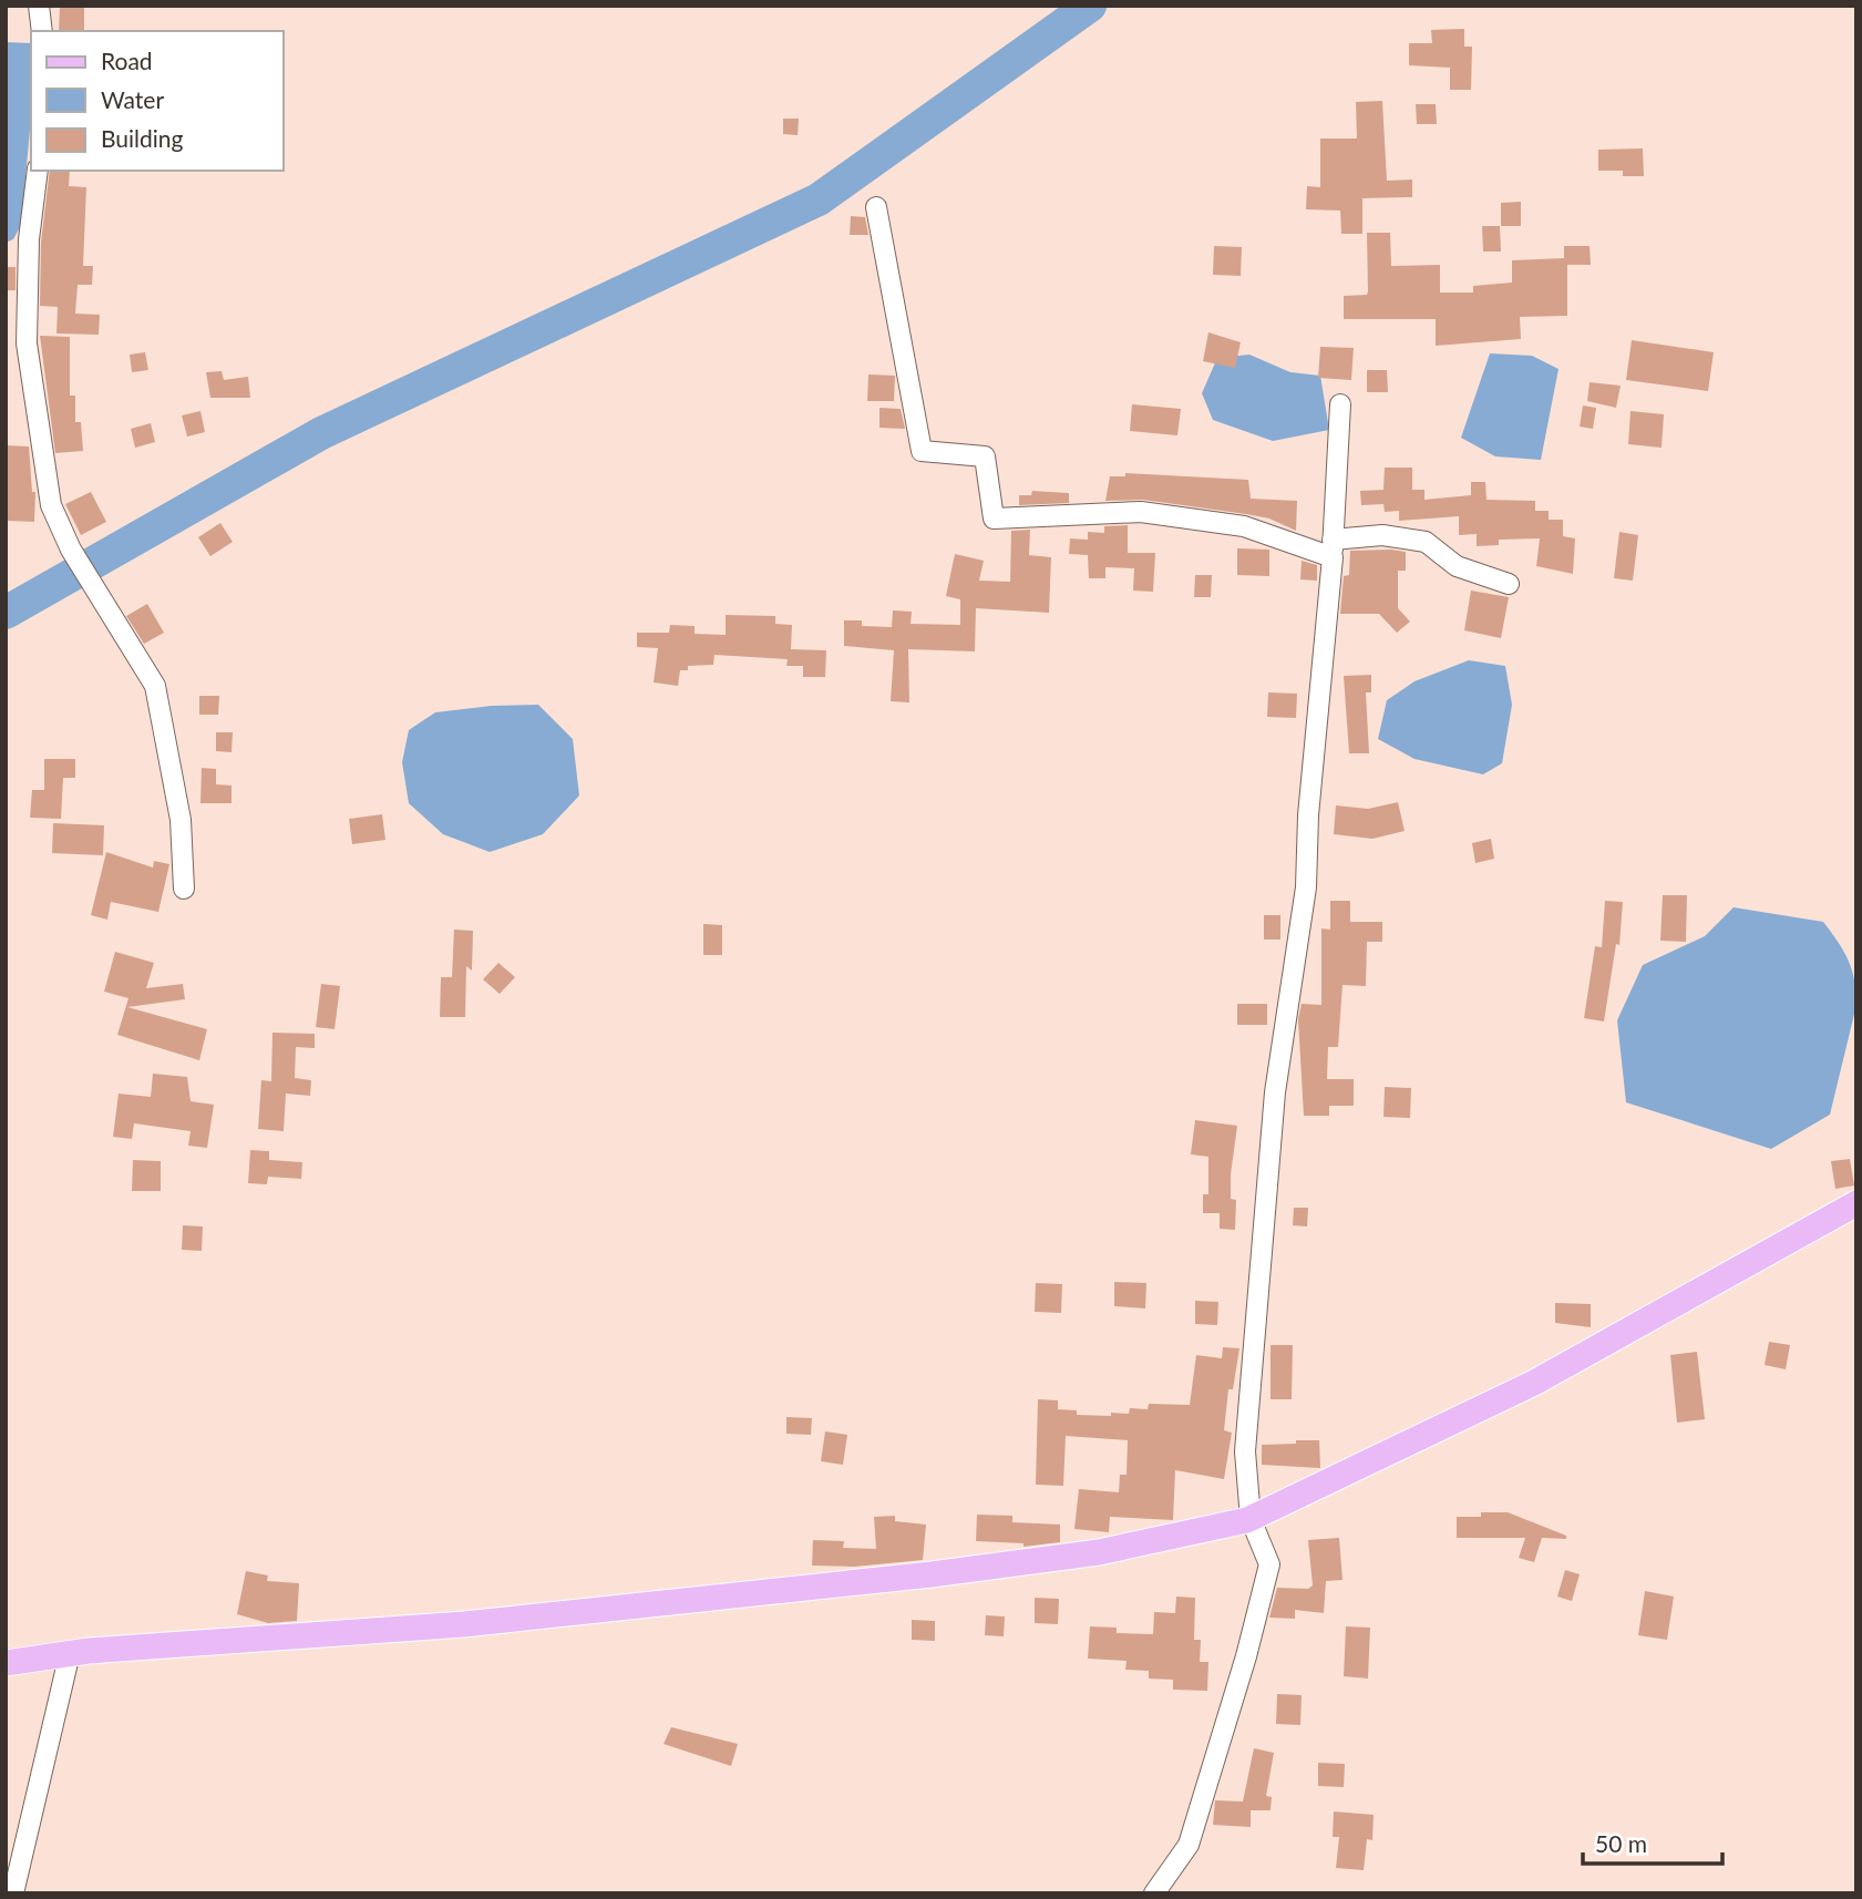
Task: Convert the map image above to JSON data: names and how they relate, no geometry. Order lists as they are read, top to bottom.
{
  "legend": ["Road", "Water", "Building"],
  "scale_bar": "50 m"
}
